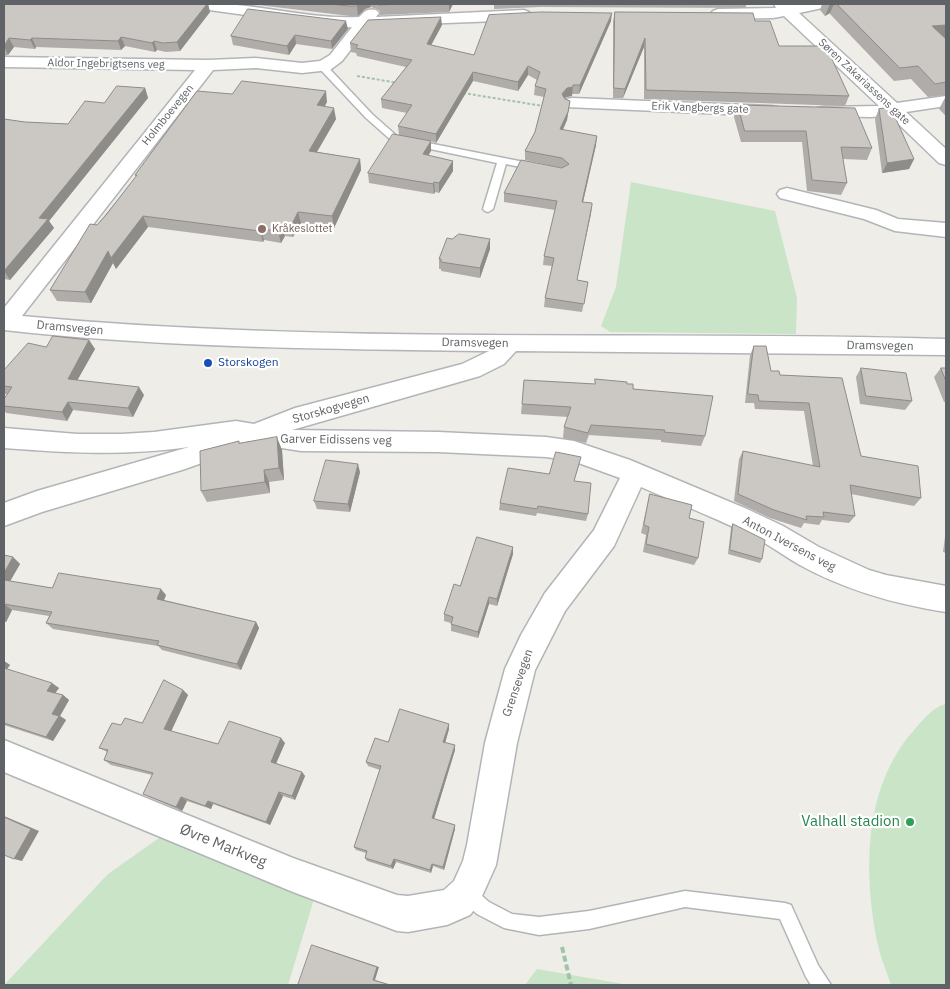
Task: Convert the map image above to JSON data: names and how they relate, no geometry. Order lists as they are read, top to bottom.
{
  "streets": {
    "street": [
      "Aldor Ingebrigtsens veg",
      "Søren Zakariassens gate",
      "Erik Vangbergs gate",
      "Holmboevegen",
      "Dramsvegen",
      "Storskogvegen",
      "Garver Eidissens veg",
      "Anton Iversens veg",
      "Grensevegen",
      "Øvre Markveg"
    ]
  },
  "crossings": [
    ["Aldor Ingebrigtsens veg", "Holmboevegen"],
    ["Holmboevegen", "Dramsvegen"],
    ["Dramsvegen", "Storskogvegen"],
    ["Storskogvegen", "Garver Eidissens veg"],
    ["Garver Eidissens veg", "Anton Iversens veg"],
    ["Garver Eidissens veg", "Grensevegen"],
    ["Anton Iversens veg", "Grensevegen"],
    ["Grensevegen", "Øvre Markveg"]
  ],
  "places": ["Kråkeslottet", "Storskogen", "Valhall stadion"]
}
